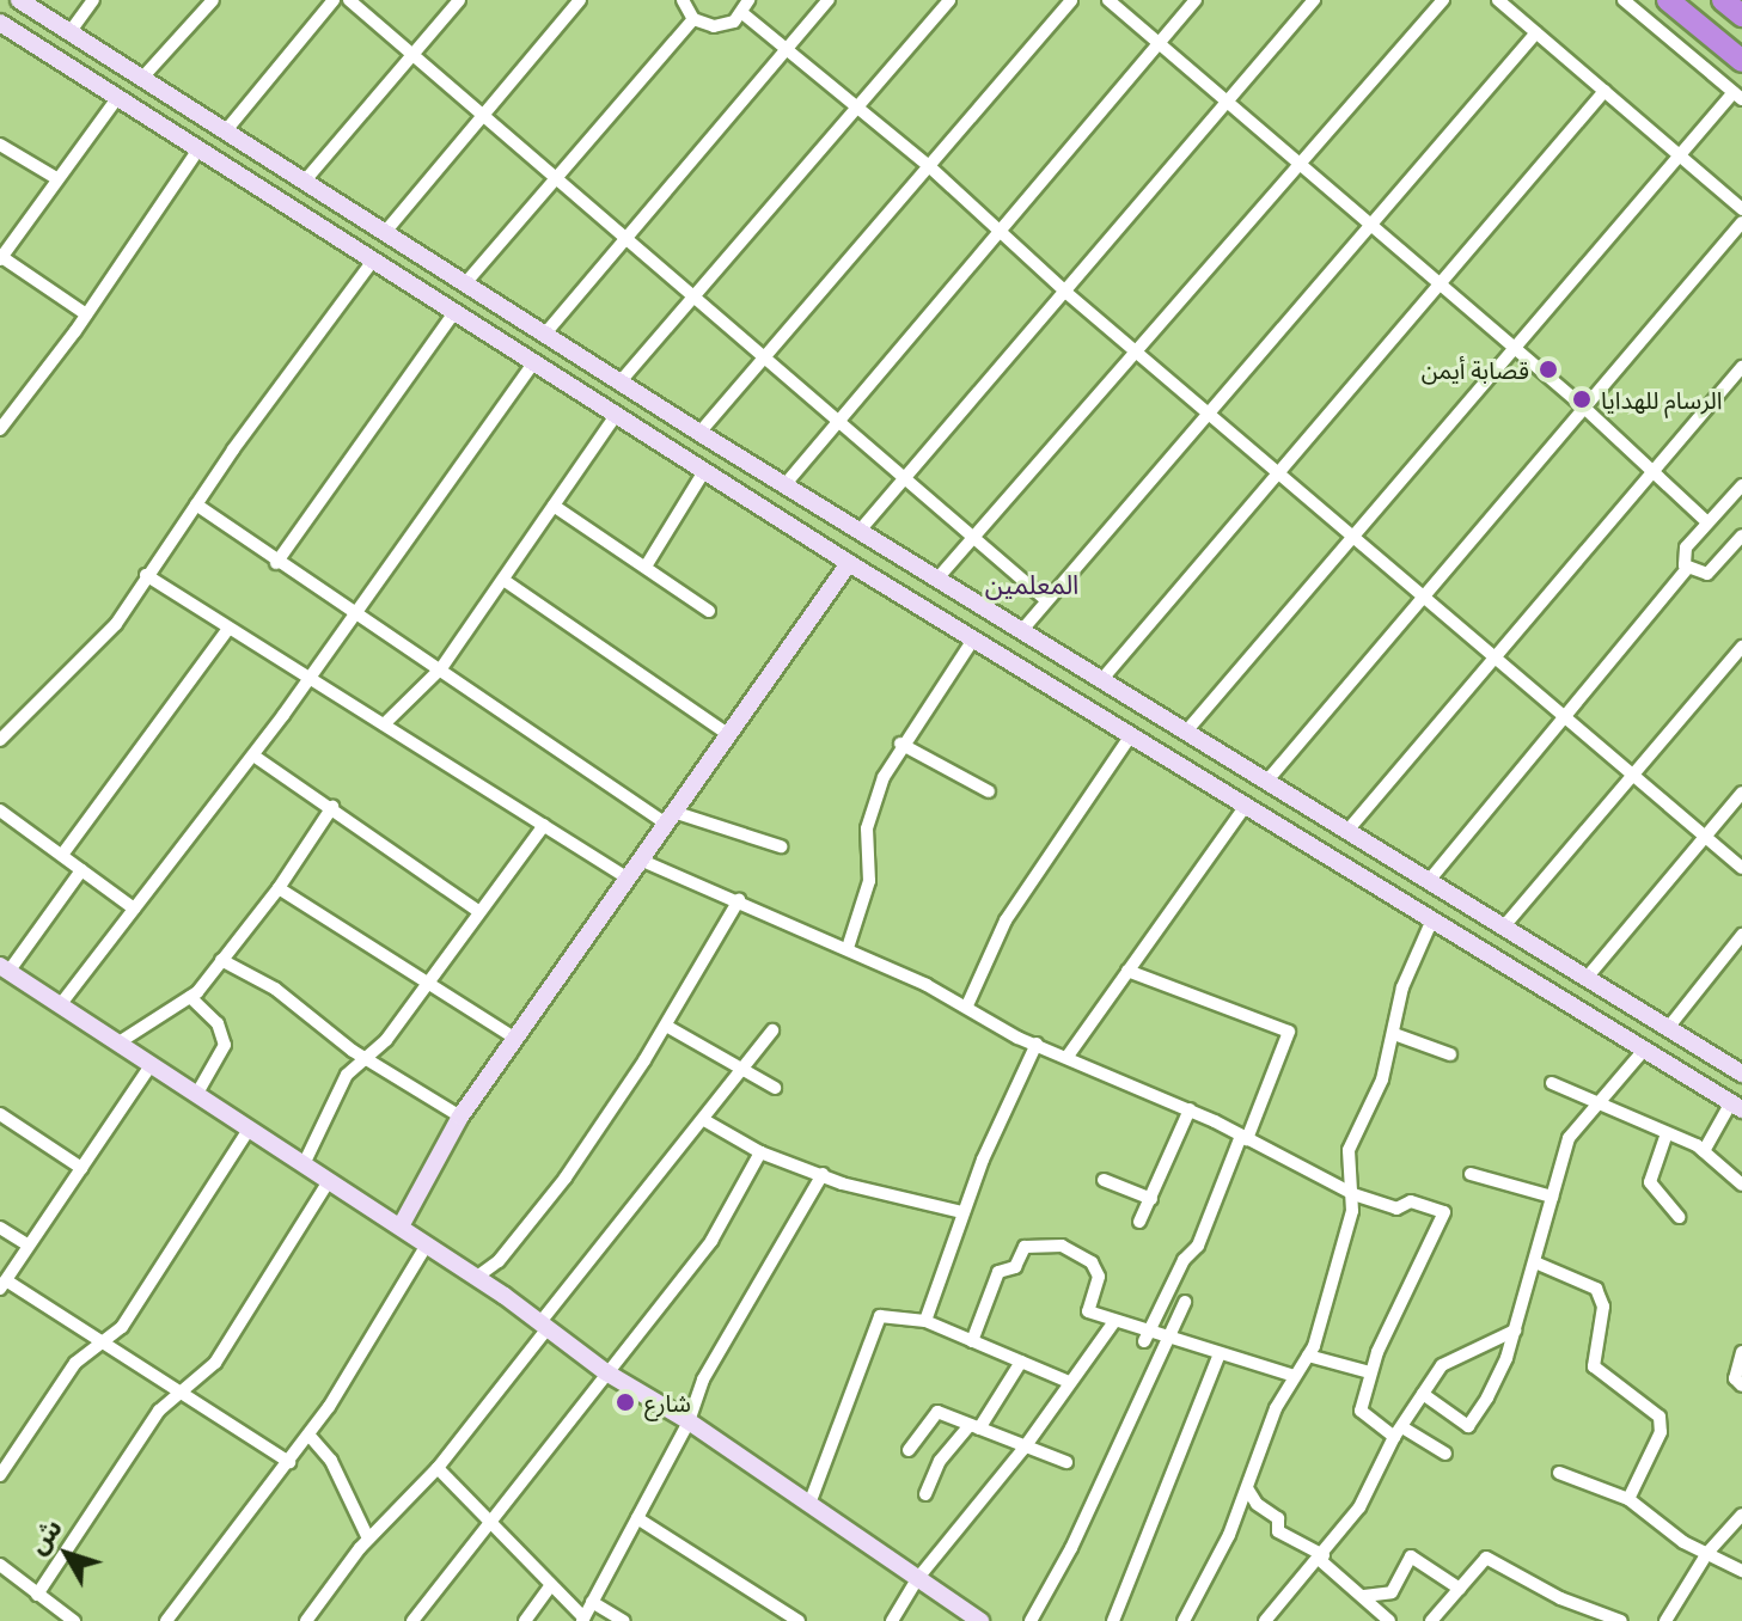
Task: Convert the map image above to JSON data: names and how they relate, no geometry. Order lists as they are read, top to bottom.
{
  "districts": ["المعلمين"],
  "places": ["قصابة أيمن", "الرسام للهدايا", "شارع"],
  "north": "top left"
}
